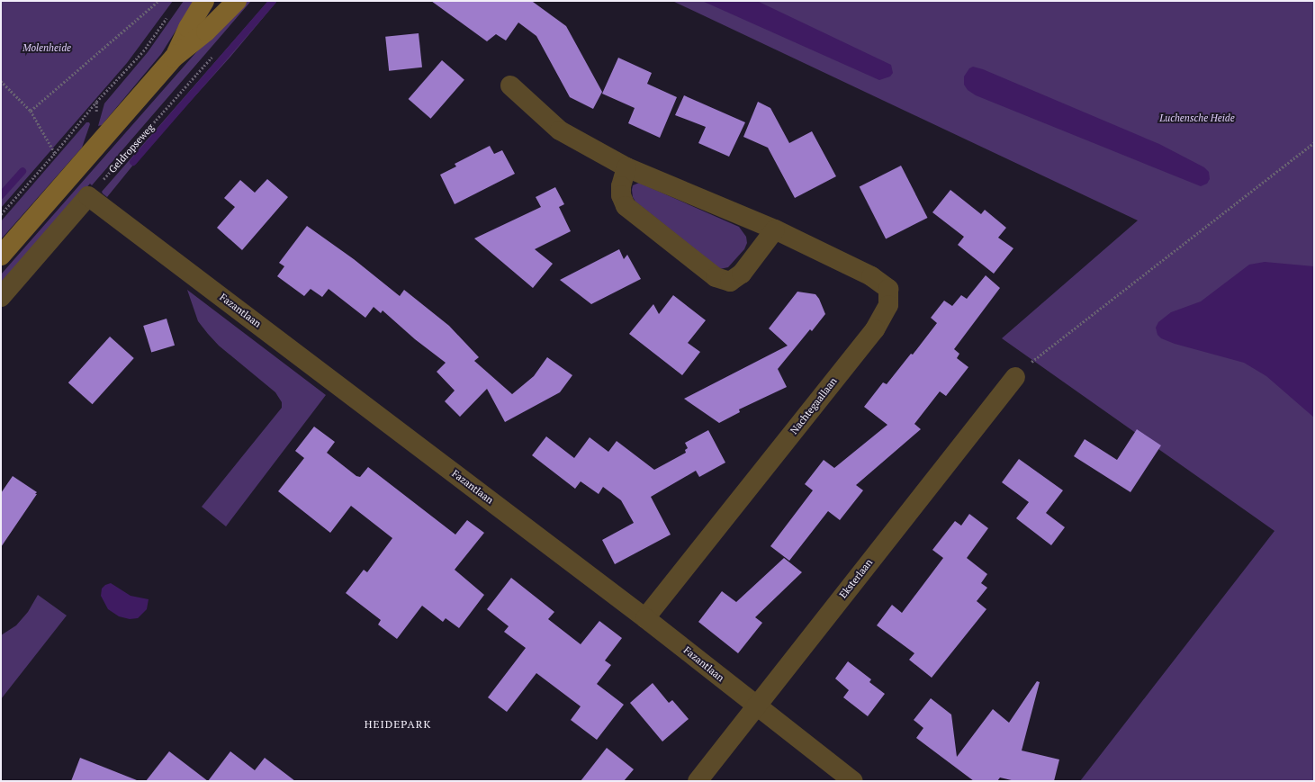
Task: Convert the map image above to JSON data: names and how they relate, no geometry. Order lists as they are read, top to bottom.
{
  "streets": {
    "street": ["Fazantlaan", "Nachtegaallaan", "Eksterlaan"],
    "path": ["Geldropseweg"]
  },
  "crossings": [
    ["Geldropseweg", "Fazantlaan"],
    ["Fazantlaan", "Nachtegaallaan"],
    ["Fazantlaan", "Eksterlaan"]
  ],
  "districts": ["HEIDEPARK"],
  "parks": ["Molenheide", "Luchensche Heide"]
}
